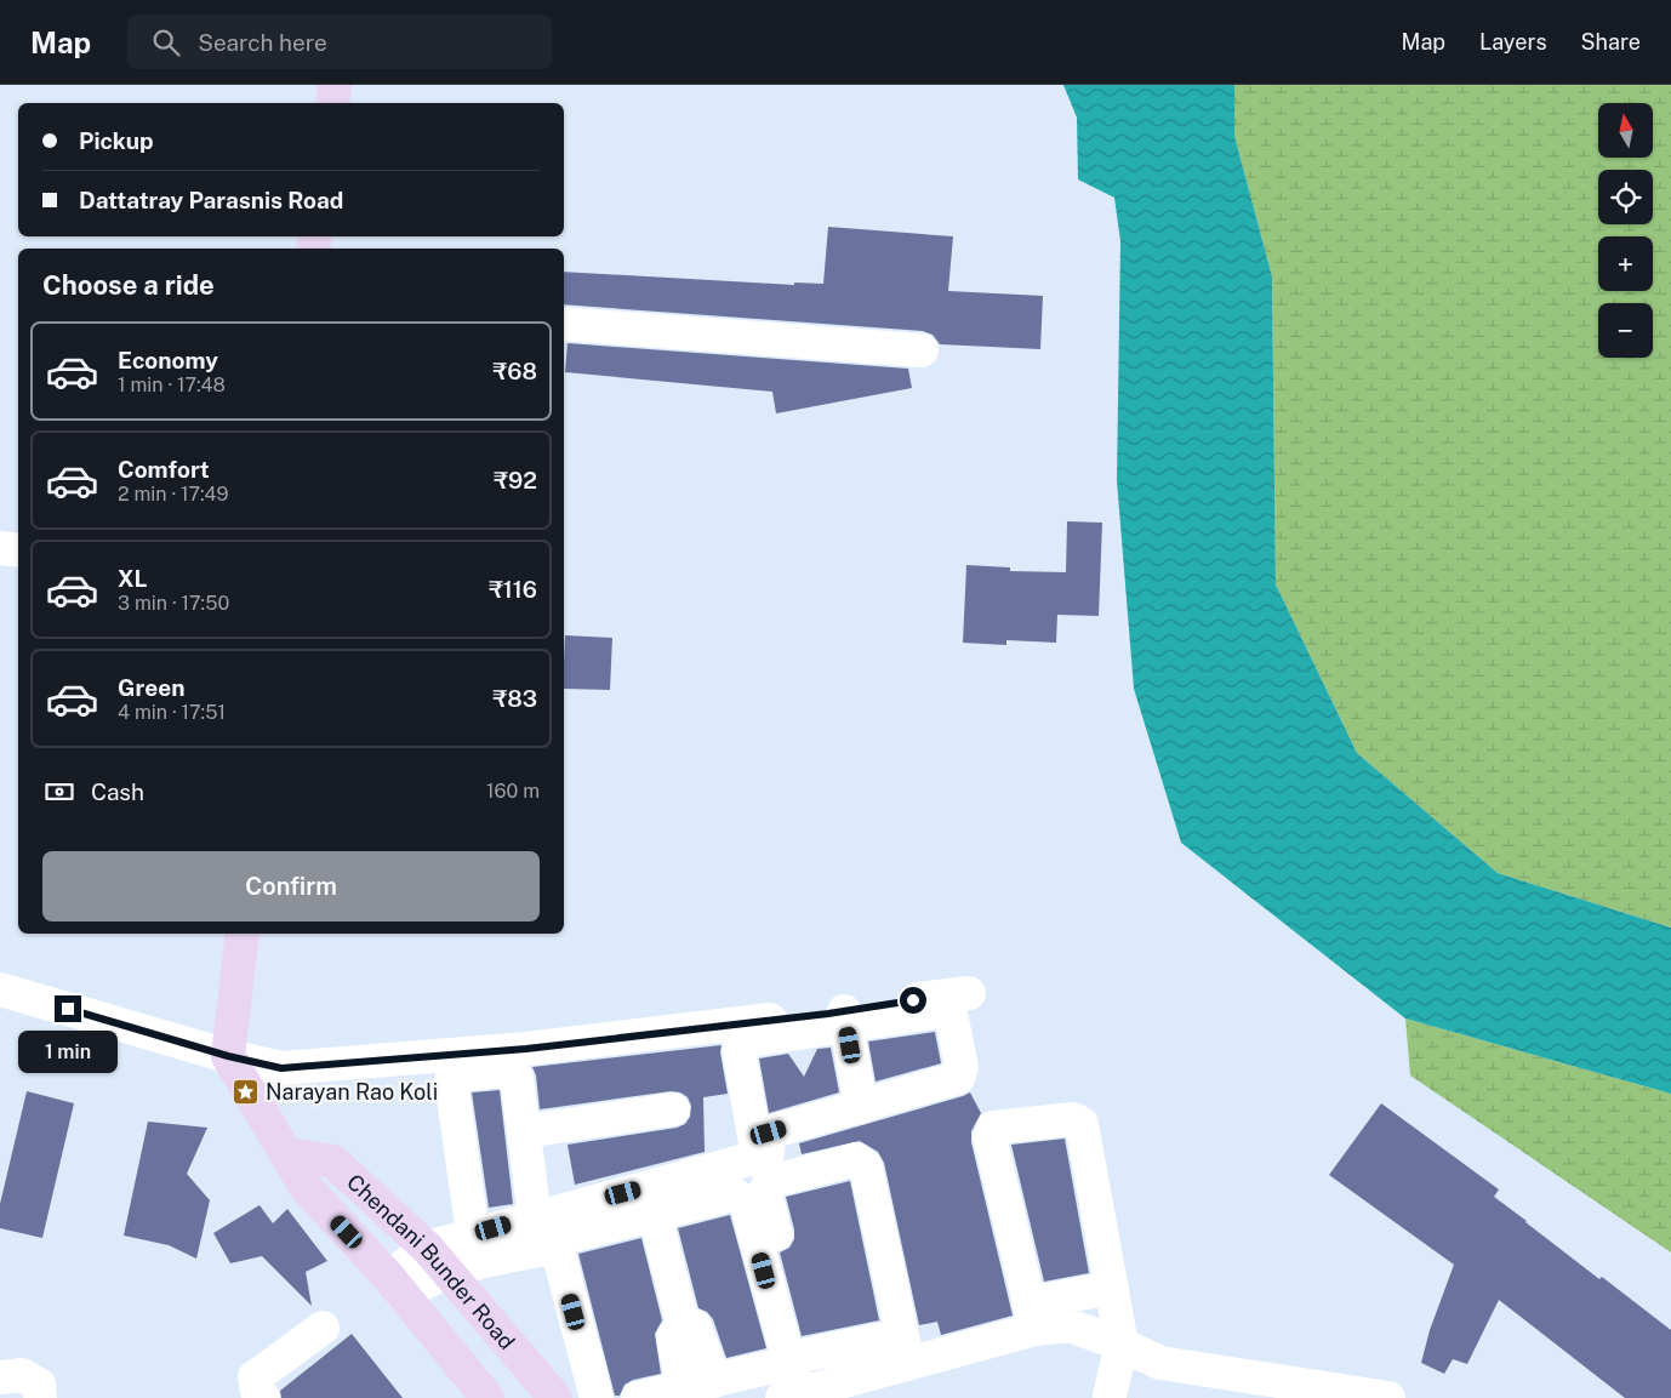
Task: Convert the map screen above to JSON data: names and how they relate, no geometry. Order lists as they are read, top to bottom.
{
  "streets": {
    "main road": ["Chendani Bunder Road"]
  },
  "places": {
    "place": ["Narayan Rao Koli"]
  },
  "north": "top",
  "page": {
    "header": "Map",
    "search": "Search here",
    "nav": ["Map", "Layers", "Share"],
    "map_buttons": ["+", "−"],
    "banner": ["Pickup", "Dattatray Parasnis Road"],
    "heading": "Choose a ride",
    "list": [
      {
        "name": "Economy",
        "note": "1 min · 17:48",
        "value": "₹68"
      },
      {
        "name": "Comfort",
        "note": "2 min · 17:49",
        "value": "₹92"
      },
      {
        "name": "XL",
        "note": "3 min · 17:50",
        "value": "₹116"
      },
      {
        "name": "Green",
        "note": "4 min · 17:51",
        "value": "₹83"
      }
    ],
    "pay": ["Cash", "160 m"],
    "buttons": "Confirm",
    "bubble": "1 min"
  }
}
